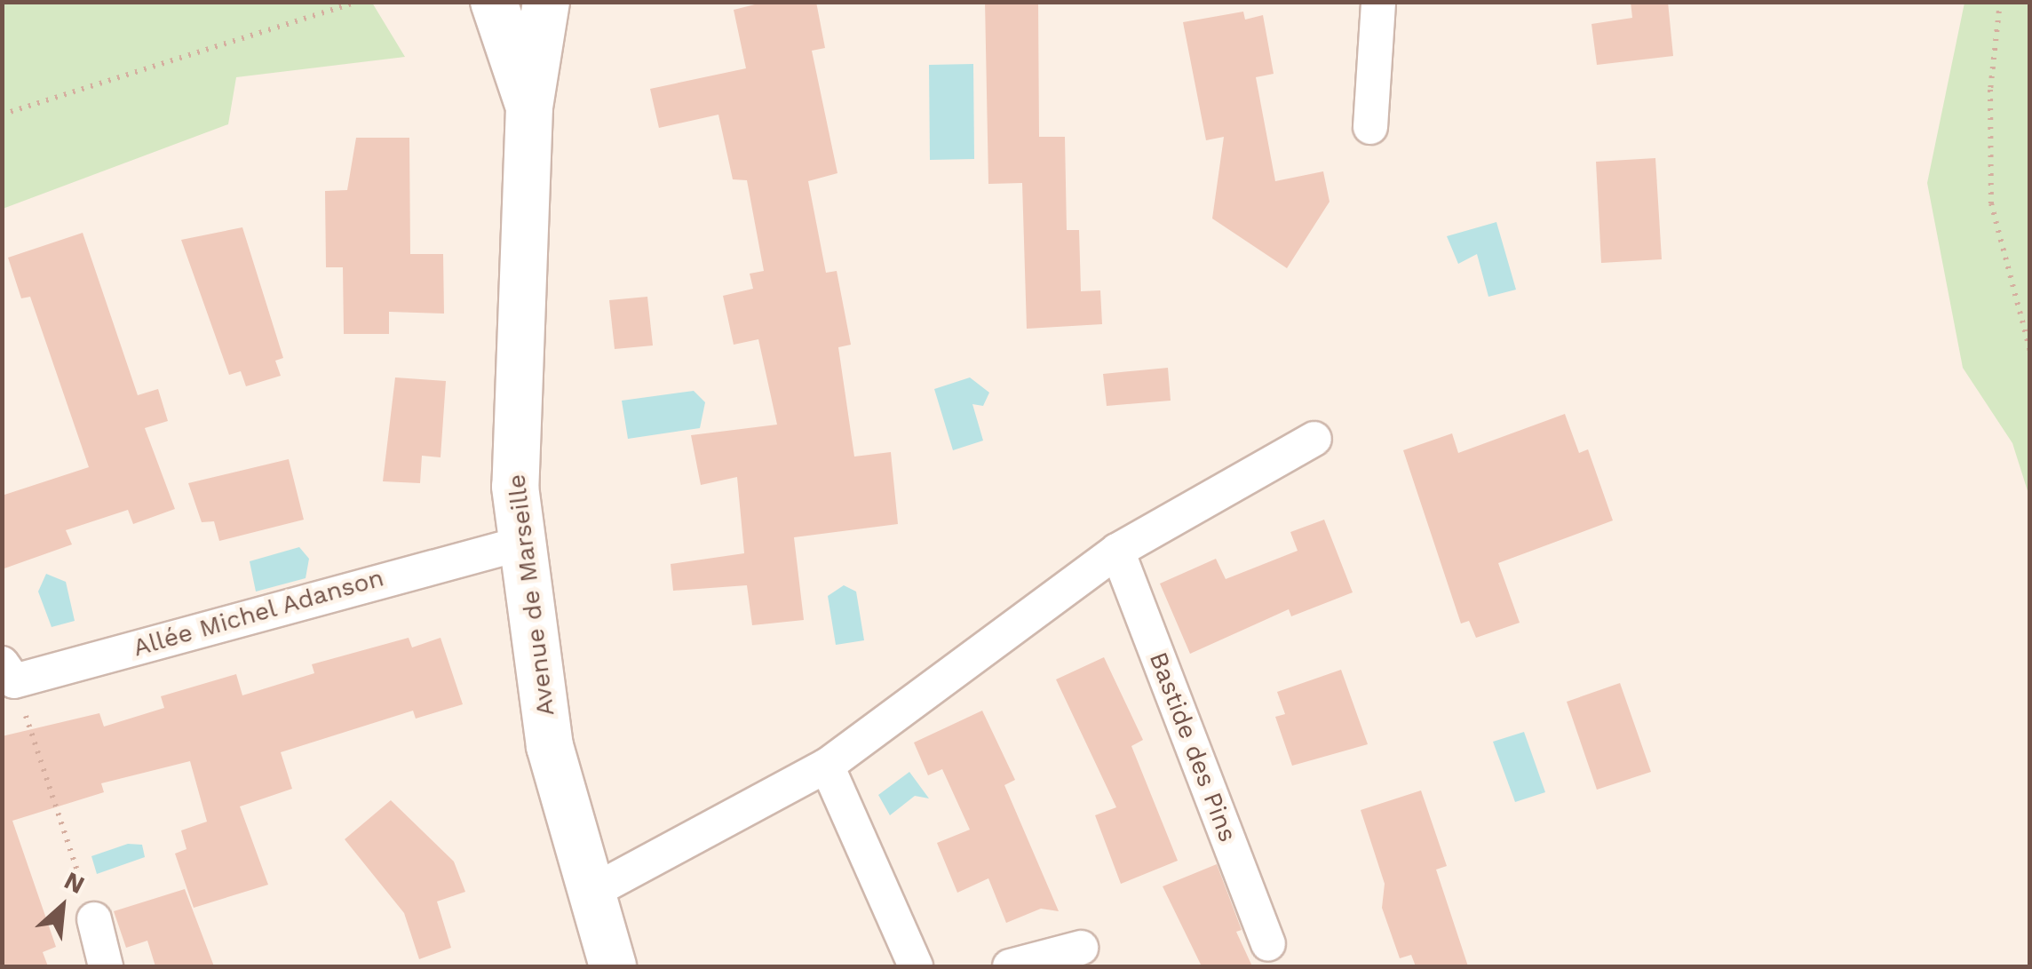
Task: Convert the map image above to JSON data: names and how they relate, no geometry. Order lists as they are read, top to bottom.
{
  "streets": {
    "street": ["Avenue de Marseille", "Allée Michel Adanson", "Bastide des Pins"]
  },
  "crossings": [
    ["Avenue de Marseille", "Allée Michel Adanson"]
  ],
  "north": "top right"
}
